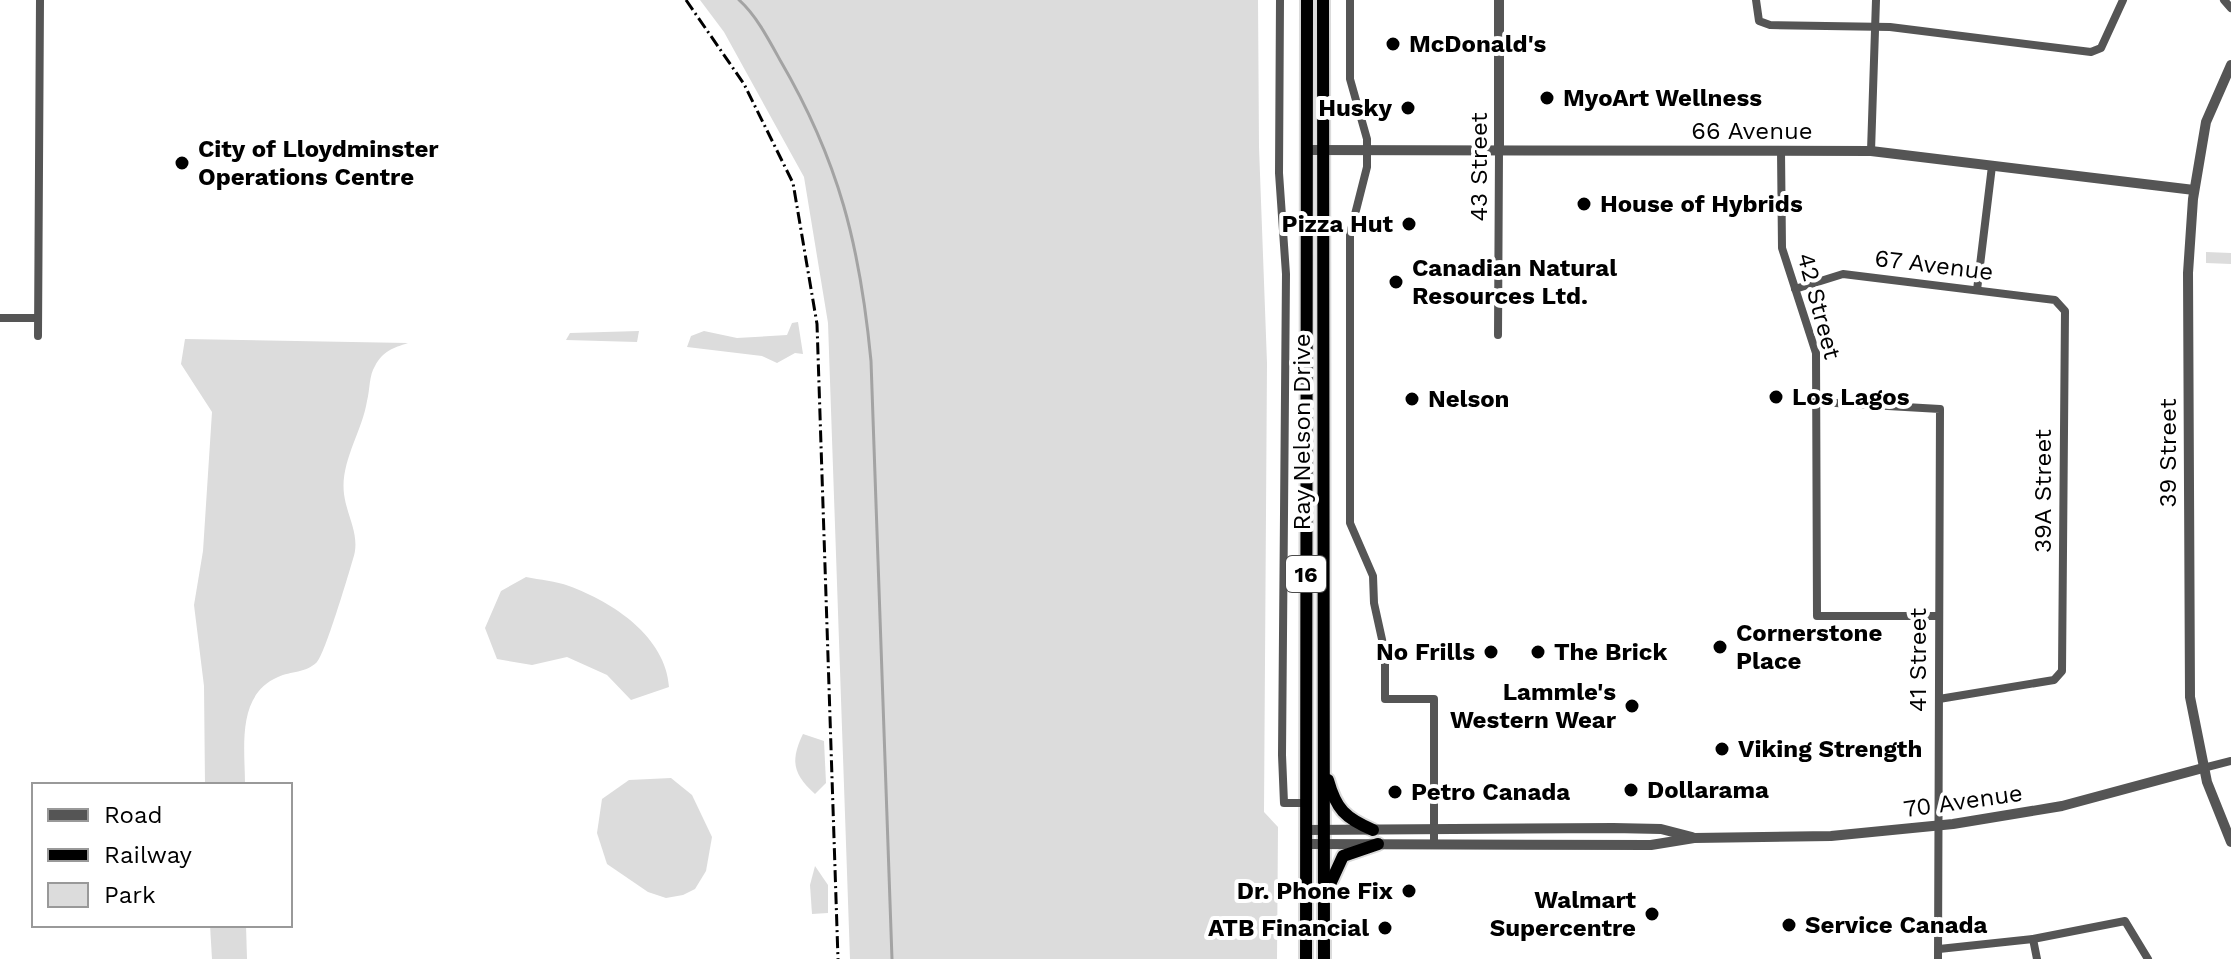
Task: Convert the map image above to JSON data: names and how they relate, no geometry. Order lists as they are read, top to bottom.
{
  "streets": {
    "highway": ["Ray Nelson Drive", "16"],
    "street": [
      "66 Avenue",
      "43 Street",
      "67 Avenue",
      "42 Street",
      "39 Street",
      "39A Street",
      "41 Street",
      "70 Avenue"
    ]
  },
  "crossings": [
    ["66 Avenue", "43 Street"],
    ["66 Avenue", "42 Street"],
    ["66 Avenue", "Ray Nelson Drive"],
    ["66 Avenue", "39 Street"],
    ["67 Avenue", "42 Street"],
    ["67 Avenue", "39A Street"],
    ["42 Street", "41 Street"],
    ["Ray Nelson Drive", "70 Avenue"],
    ["39 Street", "70 Avenue"],
    ["39A Street", "41 Street"],
    ["41 Street", "70 Avenue"]
  ],
  "places": [
    "McDonald's",
    "MyoArt Wellness",
    "Husky",
    "City of Lloydminster Operations Centre",
    "House of Hybrids",
    "Pizza Hut",
    "Canadian Natural Resources Ltd.",
    "Los Lagos",
    "Nelson",
    "Cornerstone Place",
    "No Frills",
    "The Brick",
    "Lammle's Western Wear",
    "Viking Strength",
    "Dollarama",
    "Petro Canada",
    "Dr. Phone Fix",
    "Walmart Supercentre",
    "Service Canada",
    "ATB Financial"
  ],
  "legend": ["Road", "Railway", "Park"]
}
